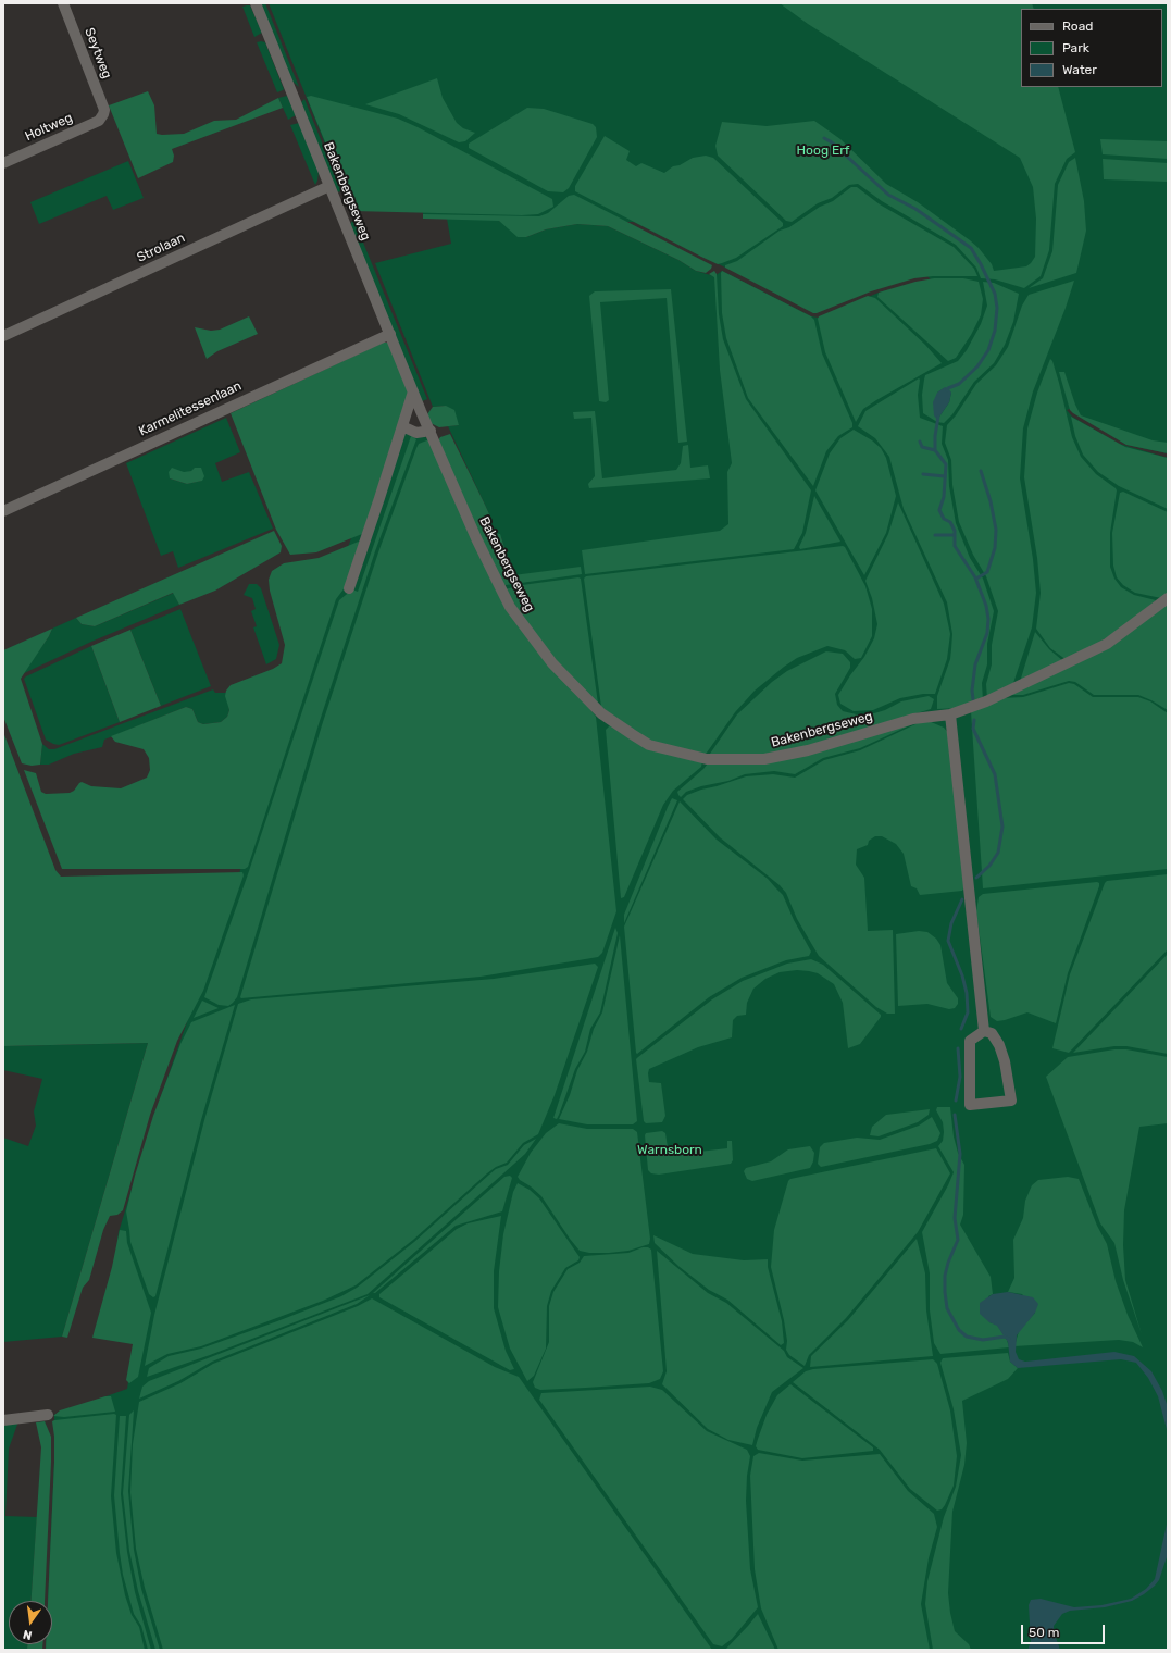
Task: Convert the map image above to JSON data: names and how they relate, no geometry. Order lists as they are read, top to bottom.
{
  "streets": {
    "street": [
      "Seytweg",
      "Holtweg",
      "Bakenbergseweg",
      "Strolaan",
      "Karmelitessenlaan"
    ]
  },
  "crossings": [
    ["Seytweg", "Holtweg"],
    ["Bakenbergseweg", "Strolaan"],
    ["Bakenbergseweg", "Karmelitessenlaan"]
  ],
  "parks": ["Hoog Erf", "Warnsborn"],
  "legend": ["Road", "Park", "Water"],
  "scale_bar": "50 m",
  "north": "bottom"
}
